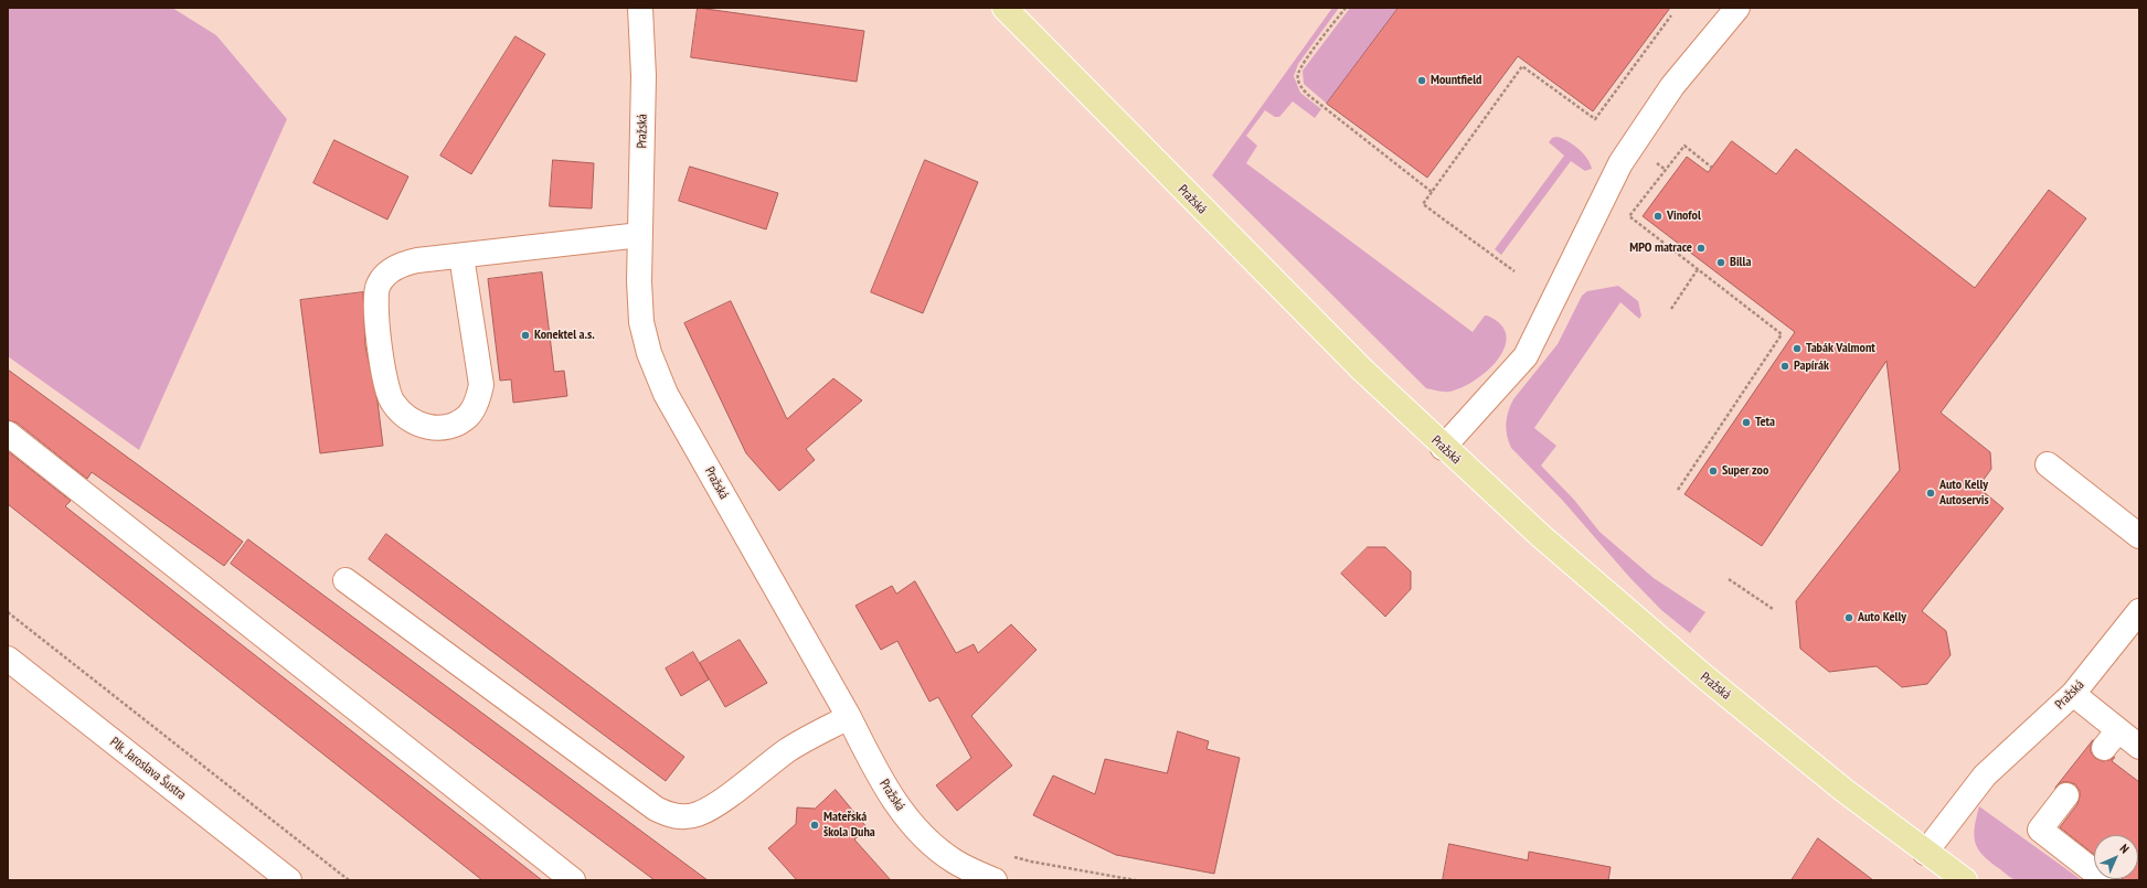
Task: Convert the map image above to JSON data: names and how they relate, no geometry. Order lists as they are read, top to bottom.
{
  "streets": {
    "main road": ["Pražská"],
    "street": ["Plk. Jaroslava Šustra"]
  },
  "places": [
    "Mountfield",
    "Vinofol",
    "MPO matrace",
    "Billa",
    "Konektel a.s.",
    "Tabák Valmont",
    "Papírák",
    "Teta",
    "Super zoo",
    "Auto Kelly Autoservis",
    "Auto Kelly",
    "Mateřská škola Duha"
  ],
  "north": "top right"
}
